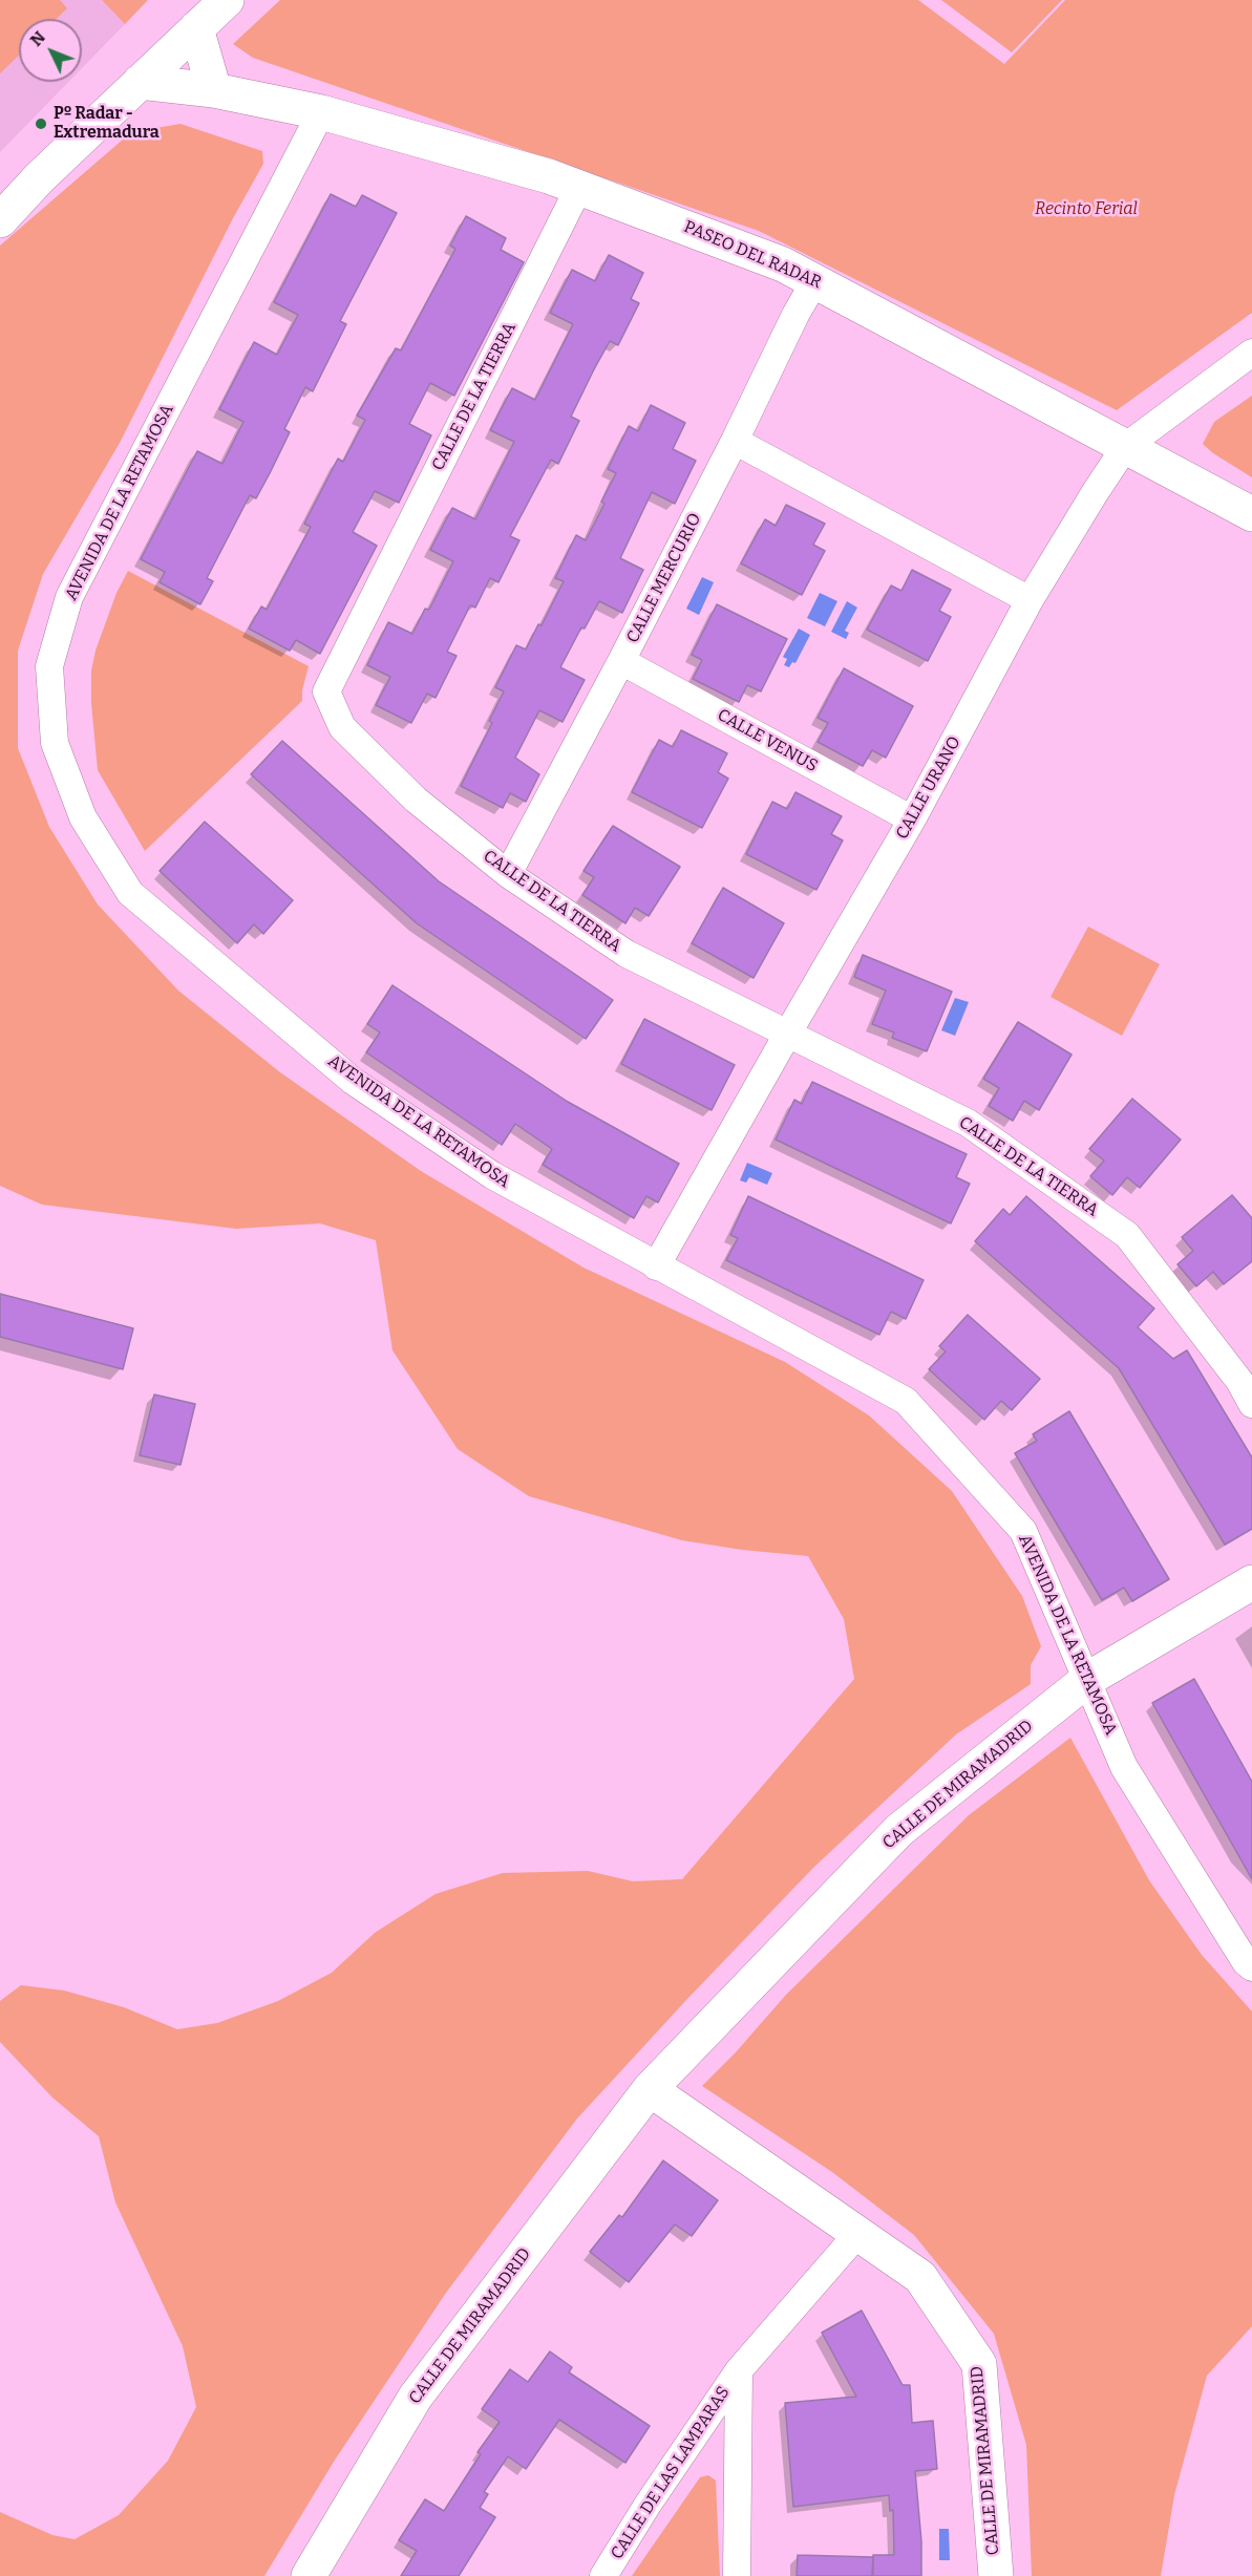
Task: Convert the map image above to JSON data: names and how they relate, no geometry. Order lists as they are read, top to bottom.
{
  "streets": {
    "street": [
      "PASEO DEL RADAR",
      "CALLE DE LA TIERRA",
      "AVENIDA DE LA RETAMOSA",
      "CALLE MERCURIO",
      "CALLE VENUS",
      "CALLE URANO",
      "CALLE DE MIRAMADRID",
      "CALLE DE LAS LAMPARAS"
    ]
  },
  "crossings": [
    ["PASEO DEL RADAR", "CALLE DE LA TIERRA"],
    ["PASEO DEL RADAR", "AVENIDA DE LA RETAMOSA"],
    ["PASEO DEL RADAR", "CALLE MERCURIO"],
    ["PASEO DEL RADAR", "CALLE URANO"],
    ["CALLE DE LA TIERRA", "CALLE MERCURIO"],
    ["CALLE DE LA TIERRA", "CALLE URANO"],
    ["AVENIDA DE LA RETAMOSA", "CALLE URANO"],
    ["AVENIDA DE LA RETAMOSA", "CALLE DE MIRAMADRID"],
    ["CALLE MERCURIO", "CALLE VENUS"],
    ["CALLE VENUS", "CALLE URANO"],
    ["CALLE DE MIRAMADRID", "CALLE DE LAS LAMPARAS"]
  ],
  "parks": ["Recinto Ferial"],
  "places": ["Pº Radar - Extremadura"],
  "north": "top left"
}
